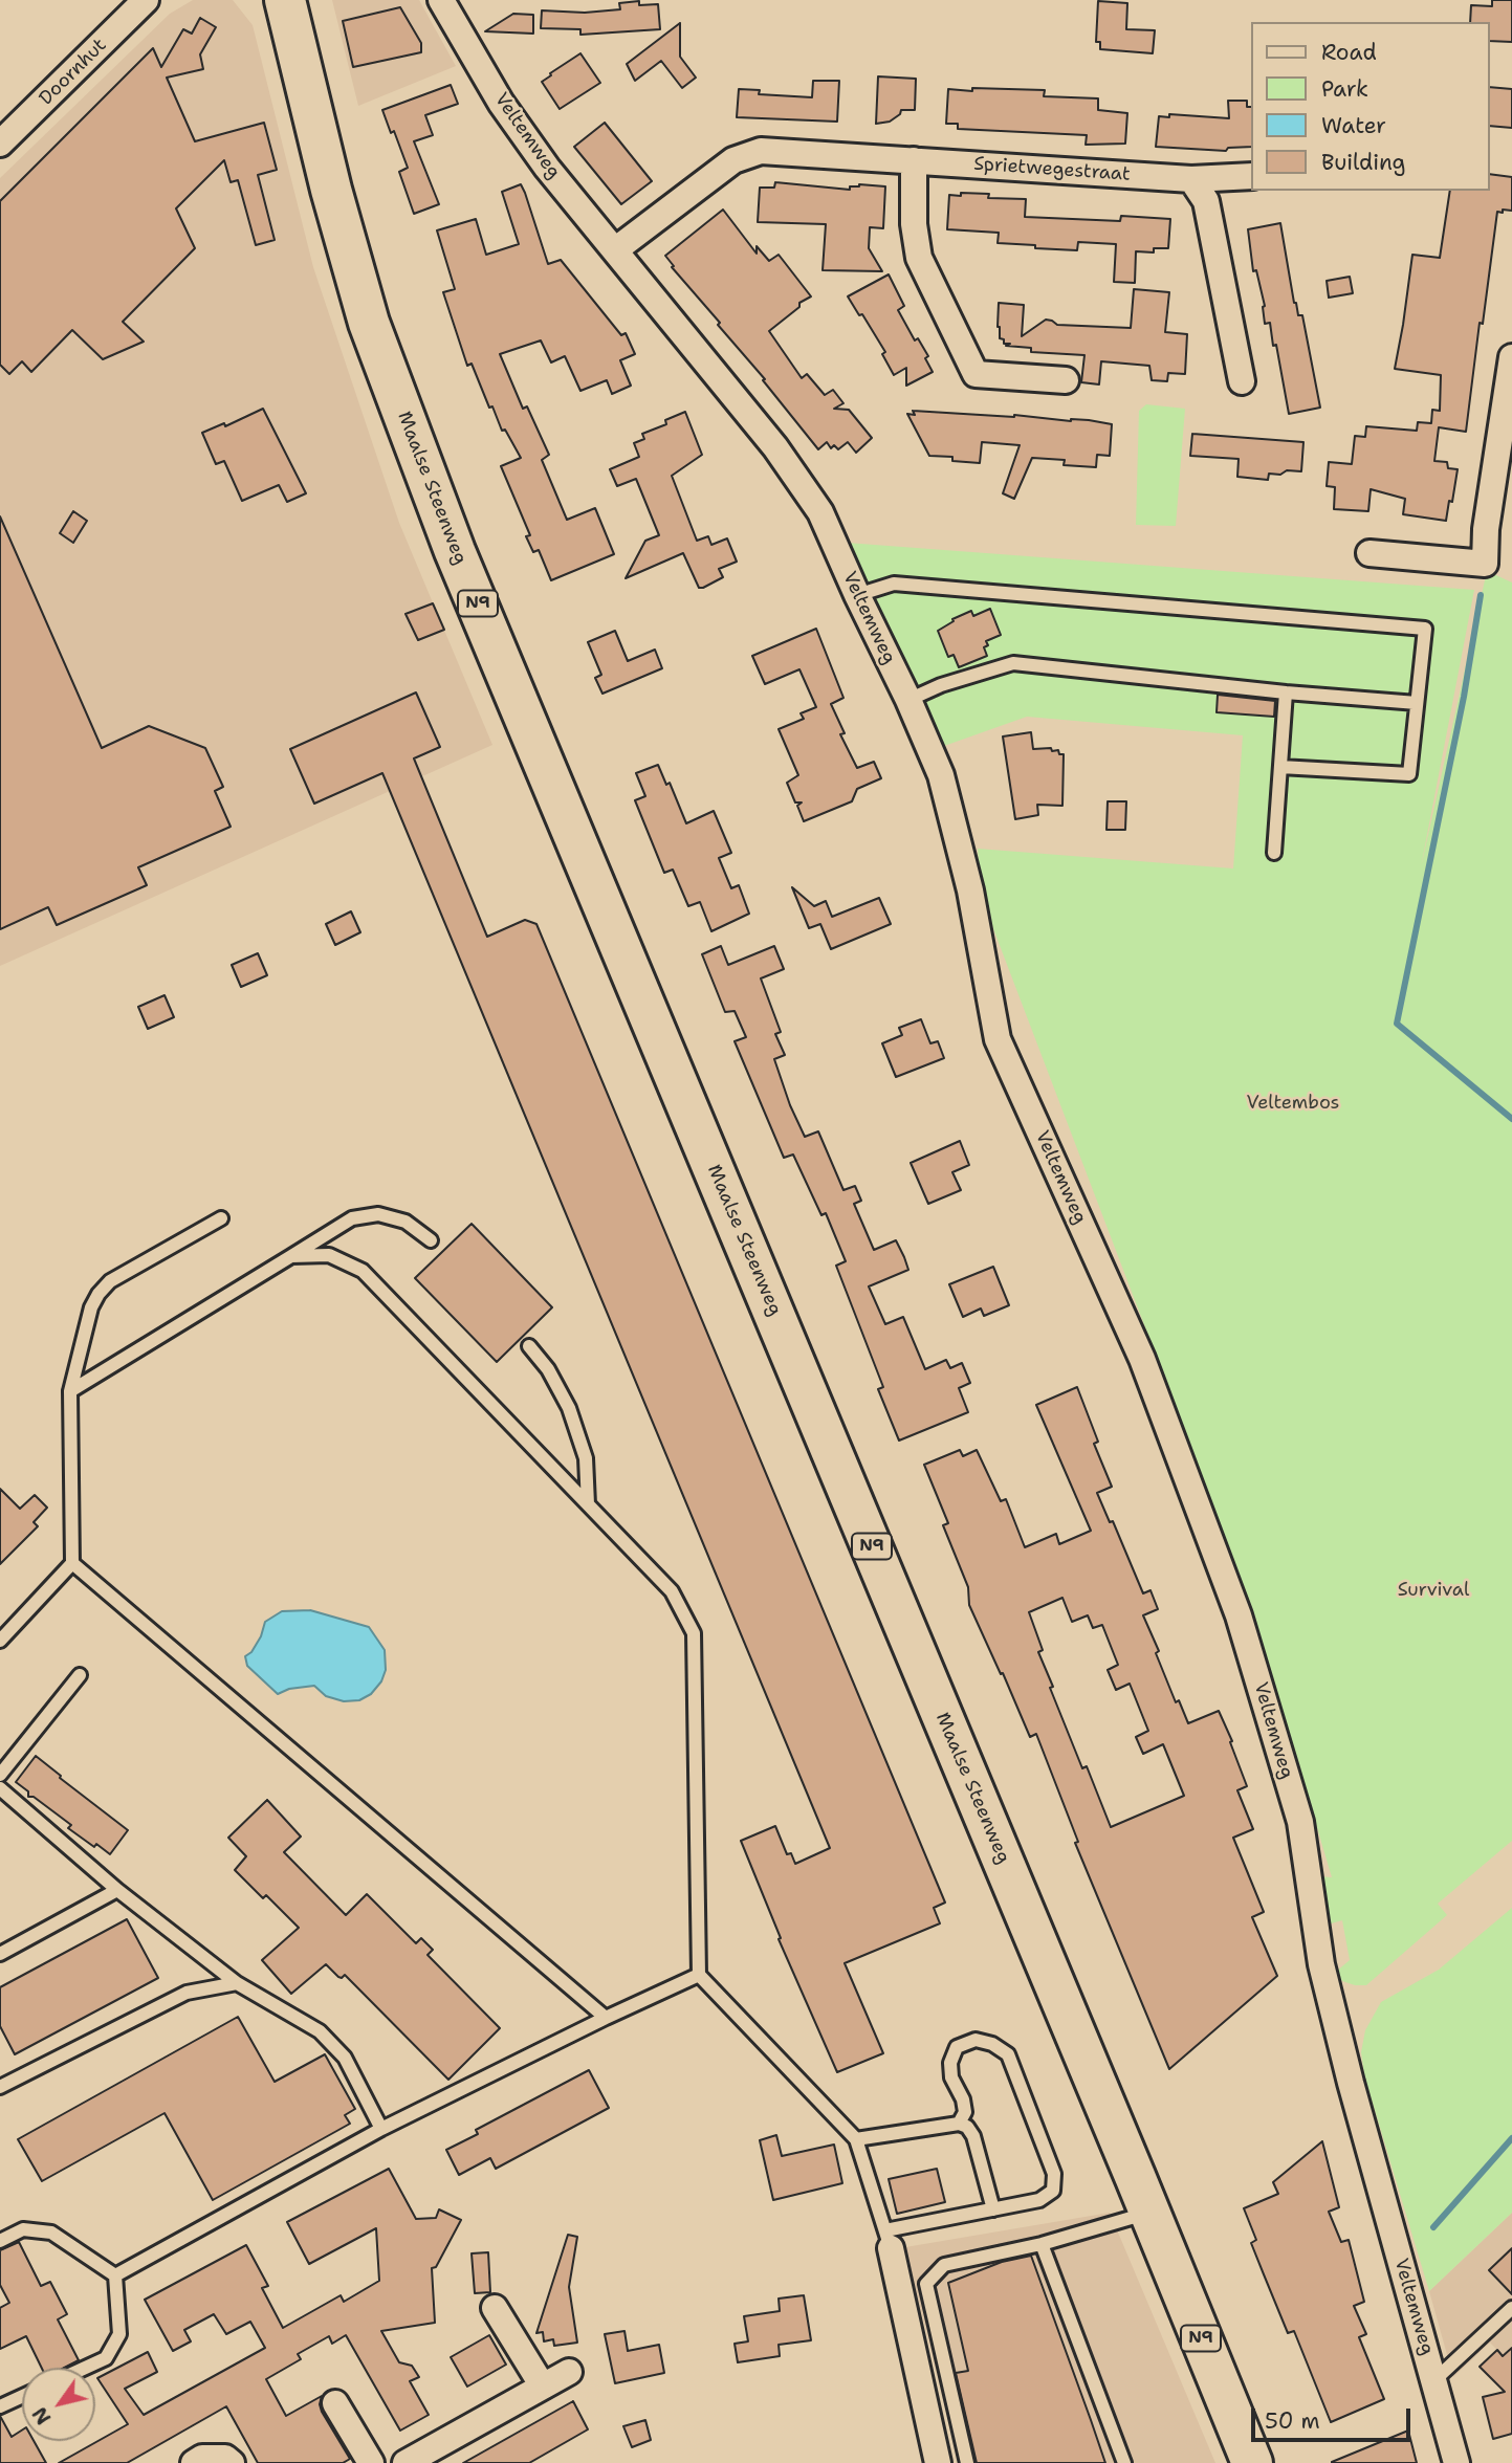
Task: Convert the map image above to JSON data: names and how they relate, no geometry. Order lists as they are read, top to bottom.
{
  "streets": {
    "main road": ["Maalse Steenweg", "N9"],
    "street": ["Doornhut", "Veltemweg", "Sprietwegestraat"]
  },
  "crossings": [
    ["Veltemweg", "Sprietwegestraat"]
  ],
  "parks": ["Veltembos", "Survival"],
  "legend": [
    "Road",
    "Park",
    "Water",
    "Building"
  ],
  "scale_bar": "50 m",
  "north": "bottom left"
}
